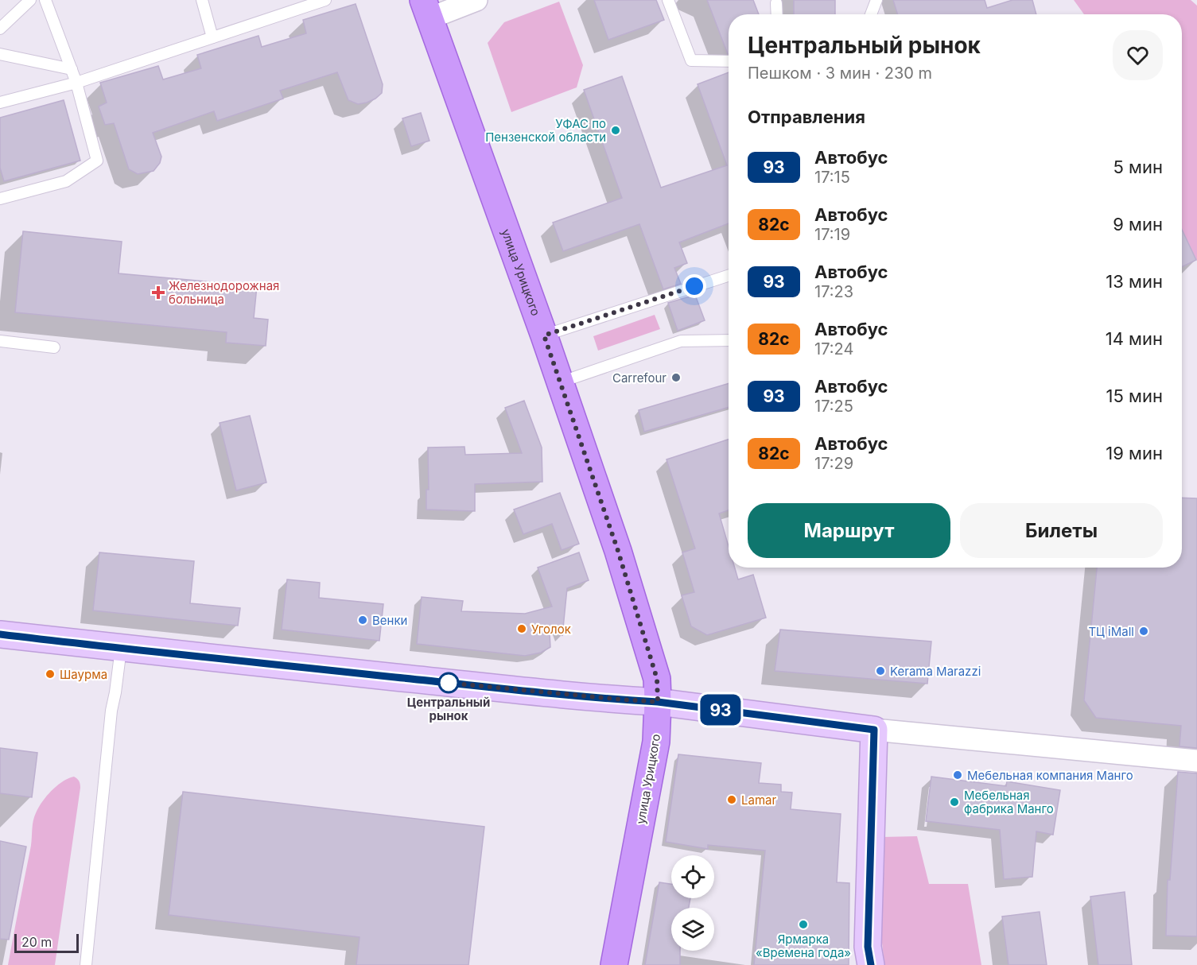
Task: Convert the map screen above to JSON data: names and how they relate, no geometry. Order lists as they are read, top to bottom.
{
  "streets": {
    "main road": ["улица Урицкого"]
  },
  "places": {
    "other": [
      "УФАС по Пензенской области",
      "Carrefour",
      "Венки",
      "Уголок",
      "ТЦ iMall",
      "Kerama Marazzi",
      "Шаурма",
      "Центральный рынок",
      "Мебельная компания Манго",
      "Lamar",
      "Мебельная фабрика Манго",
      "Ярмарка «Времена года»"
    ],
    "health": ["Железнодорожная больница"]
  },
  "lines": ["bus line 93"],
  "scale_bar": "20 m",
  "page": {
    "on_map": "93",
    "heading": [
      ["Центральный рынок", "Пешком · 3 мин · 230 m"],
      "Отправления"
    ],
    "list": [
      {
        "mark": "93",
        "name": "Автобус",
        "note": "17:15",
        "value": "5 мин"
      },
      {
        "mark": "82с",
        "name": "Автобус",
        "note": "17:19",
        "value": "9 мин"
      },
      {
        "mark": "93",
        "name": "Автобус",
        "note": "17:23",
        "value": "13 мин"
      },
      {
        "mark": "82с",
        "name": "Автобус",
        "note": "17:24",
        "value": "14 мин"
      },
      {
        "mark": "93",
        "name": "Автобус",
        "note": "17:25",
        "value": "15 мин"
      },
      {
        "mark": "82с",
        "name": "Автобус",
        "note": "17:29",
        "value": "19 мин"
      }
    ],
    "buttons": ["Маршрут", "Билеты"],
    "scale": "20 m"
  }
}
